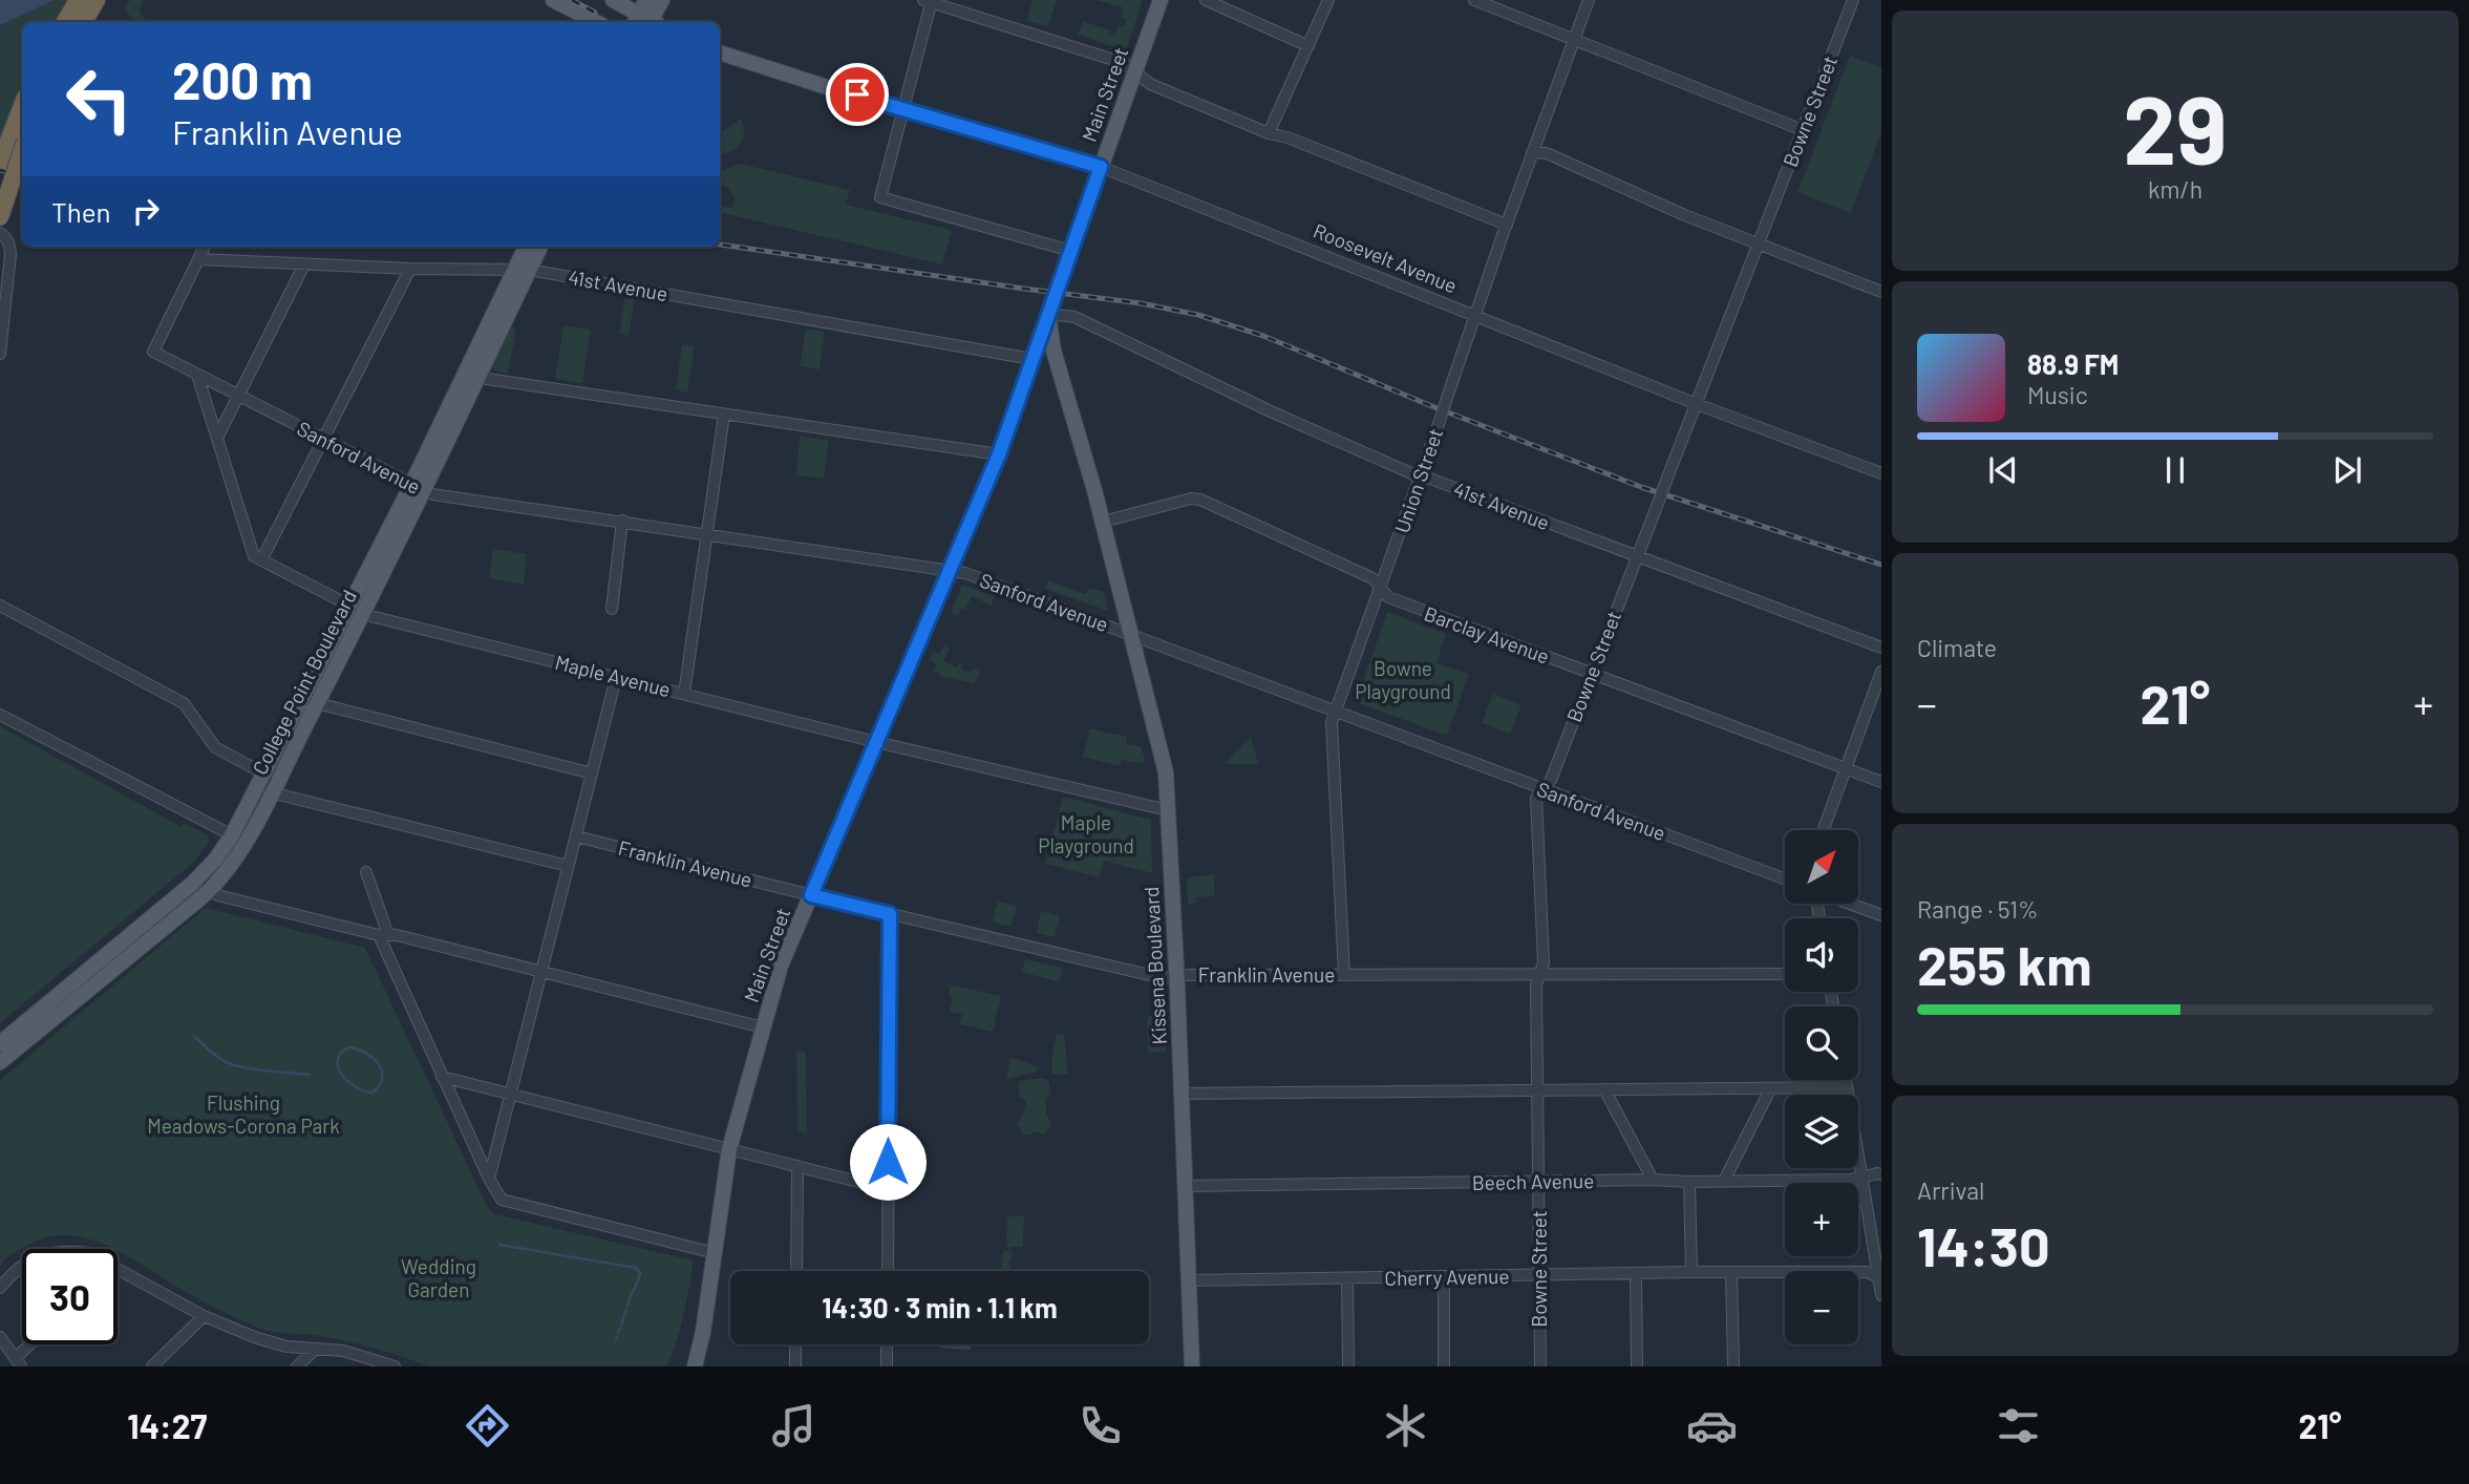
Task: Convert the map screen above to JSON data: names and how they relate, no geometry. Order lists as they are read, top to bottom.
{
  "streets": {
    "main road": [
      "Main Street",
      "Roosevelt Avenue",
      "College Point Boulevard",
      "Kissena Boulevard"
    ],
    "street": [
      "Bowne Street",
      "41st Avenue",
      "Sanford Avenue",
      "Union Street",
      "Barclay Avenue",
      "Maple Avenue",
      "Franklin Avenue",
      "Beech Avenue",
      "Cherry Avenue"
    ]
  },
  "crossings": [
    ["Main Street", "Roosevelt Avenue"],
    ["Main Street", "41st Avenue"],
    ["Main Street", "Sanford Avenue"],
    ["Main Street", "Maple Avenue"],
    ["Main Street", "Franklin Avenue"],
    ["Main Street", "Kissena Boulevard"],
    ["Bowne Street", "Roosevelt Avenue"],
    ["Bowne Street", "41st Avenue"],
    ["Bowne Street", "Sanford Avenue"],
    ["Bowne Street", "Barclay Avenue"],
    ["Bowne Street", "Franklin Avenue"],
    ["Bowne Street", "Beech Avenue"],
    ["Bowne Street", "Cherry Avenue"],
    ["Roosevelt Avenue", "Union Street"],
    ["41st Avenue", "Sanford Avenue"],
    ["41st Avenue", "Union Street"],
    ["41st Avenue", "College Point Boulevard"],
    ["41st Avenue", "Kissena Boulevard"],
    ["Sanford Avenue", "Union Street"],
    ["Sanford Avenue", "College Point Boulevard"],
    ["Sanford Avenue", "Kissena Boulevard"],
    ["Union Street", "Barclay Avenue"],
    ["Union Street", "Franklin Avenue"],
    ["Barclay Avenue", "Kissena Boulevard"],
    ["Maple Avenue", "College Point Boulevard"],
    ["Maple Avenue", "Kissena Boulevard"],
    ["Franklin Avenue", "Kissena Boulevard"],
    ["Kissena Boulevard", "Beech Avenue"],
    ["Kissena Boulevard", "Cherry Avenue"]
  ],
  "parks": [
    "Bowne Playground",
    "Maple Playground",
    "Flushing Meadows-Corona Park",
    "Wedding Garden"
  ],
  "north": "top right",
  "page": {
    "tile": [
      ["29", "km/h"],
      "Climate",
      ["Range · 51%", "255 km"],
      ["Arrival", "14:30"]
    ],
    "turn": ["200 m", "Franklin Avenue"],
    "then": "Then",
    "song": ["88.9 FM", "Music"],
    "heat": ["−", "21°", "+"],
    "map_buttons": ["+", "−"],
    "limit": "30",
    "trip": "14:30 · 3 min · 1.1 km",
    "tabs": ["14:27", "21°"]
  }
}
